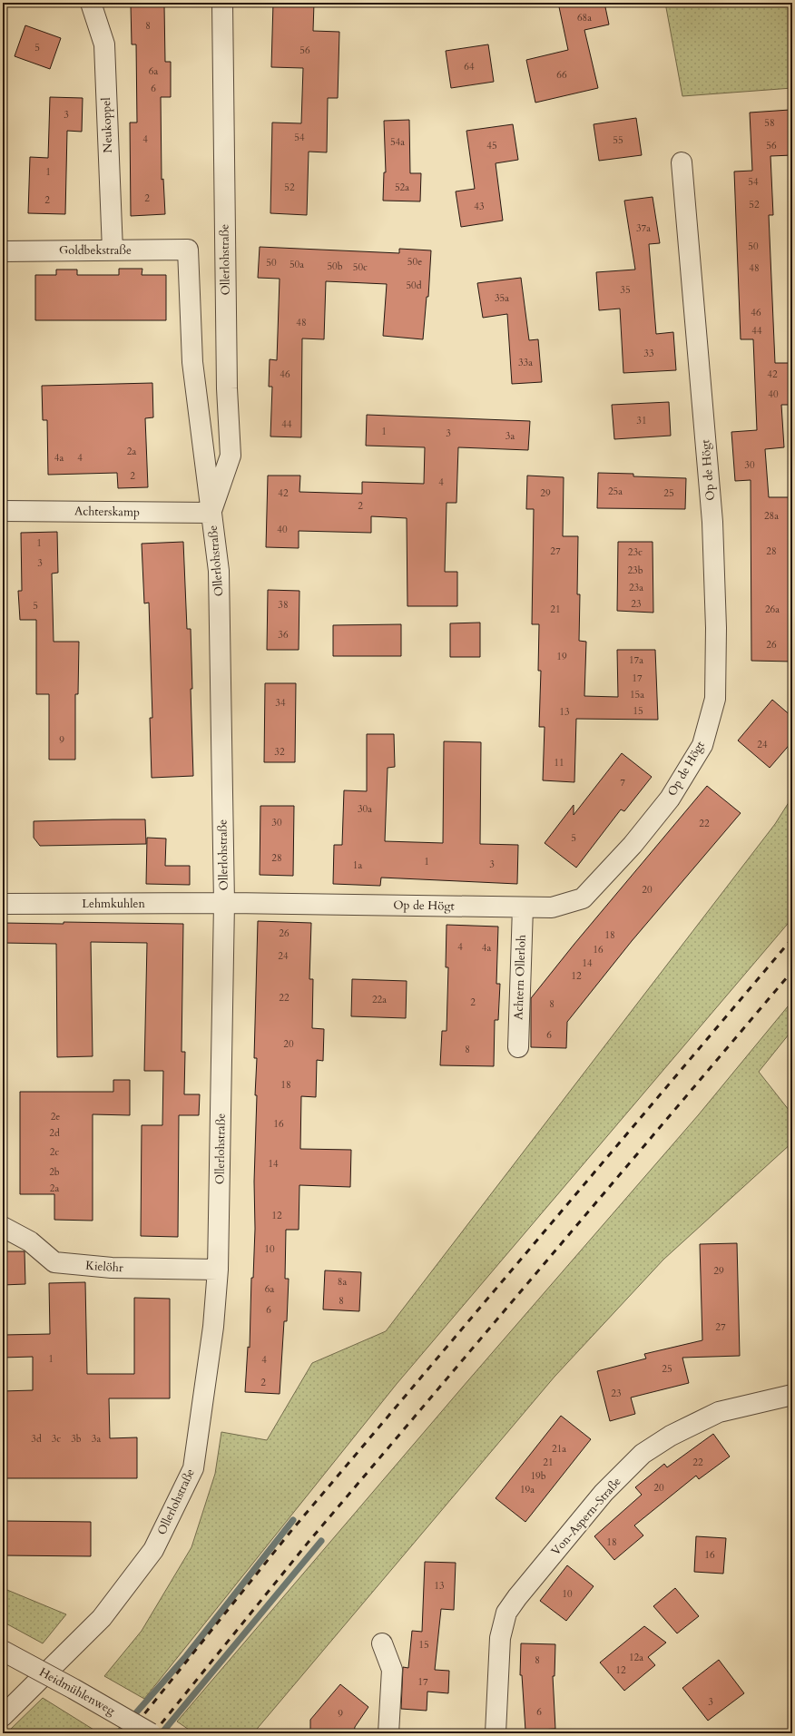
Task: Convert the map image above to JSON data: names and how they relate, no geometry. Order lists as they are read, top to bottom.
{
  "streets": {
    "street": [
      "Neukoppel",
      "Goldbekstraße",
      "Ollerlohstraße",
      "Op de Högt",
      "Achterskamp",
      "Lehmkuhlen",
      "Achtern Ollerloh",
      "Kielöhr",
      "Von-Aspern-Straße",
      "Heidmühlenweg"
    ]
  },
  "crossings": [
    ["Neukoppel", "Goldbekstraße"],
    ["Goldbekstraße", "Ollerlohstraße"],
    ["Ollerlohstraße", "Op de Högt"],
    ["Ollerlohstraße", "Achterskamp"],
    ["Ollerlohstraße", "Lehmkuhlen"],
    ["Ollerlohstraße", "Kielöhr"],
    ["Op de Högt", "Lehmkuhlen"],
    ["Op de Högt", "Achtern Ollerloh"]
  ],
  "house_numbers": [
    "68a",
    "8",
    "5",
    "56",
    "64",
    "6a",
    "66",
    "6",
    "3",
    "58",
    "54",
    "4",
    "55",
    "54a",
    "45",
    "56",
    "1",
    "54",
    "52",
    "52a",
    "2",
    "2",
    "52",
    "43",
    "37a",
    "50",
    "50e",
    "50",
    "50a",
    "50b",
    "50c",
    "48",
    "50d",
    "35",
    "35a",
    "46",
    "48",
    "44",
    "33",
    "33a",
    "46",
    "42",
    "40",
    "31",
    "44",
    "1",
    "3",
    "3a",
    "2a",
    "4a",
    "4",
    "30",
    "2",
    "4",
    "25a",
    "42",
    "29",
    "25",
    "2",
    "28a",
    "40",
    "1",
    "27",
    "28",
    "23c",
    "3",
    "23b",
    "23a",
    "23",
    "38",
    "5",
    "21",
    "26a",
    "36",
    "26",
    "19",
    "17a",
    "17",
    "15a",
    "34",
    "15",
    "13",
    "9",
    "24",
    "32",
    "11",
    "7",
    "30a",
    "30",
    "22",
    "5",
    "28",
    "1",
    "3",
    "1a",
    "20",
    "26",
    "18",
    "4",
    "4a",
    "16",
    "24",
    "14",
    "12",
    "22",
    "22a",
    "2",
    "8",
    "6",
    "20",
    "8",
    "18",
    "2e",
    "16",
    "2d",
    "2c",
    "14",
    "2b",
    "2a",
    "12",
    "10",
    "29",
    "8a",
    "6a",
    "8",
    "6",
    "27",
    "1",
    "4",
    "25",
    "2",
    "23",
    "3d",
    "3c",
    "3b",
    "3a",
    "21a",
    "21",
    "22",
    "19b",
    "20",
    "19a",
    "18",
    "16",
    "13",
    "10",
    "15",
    "12a",
    "8",
    "12",
    "17",
    "3",
    "6",
    "9"
  ]
}
